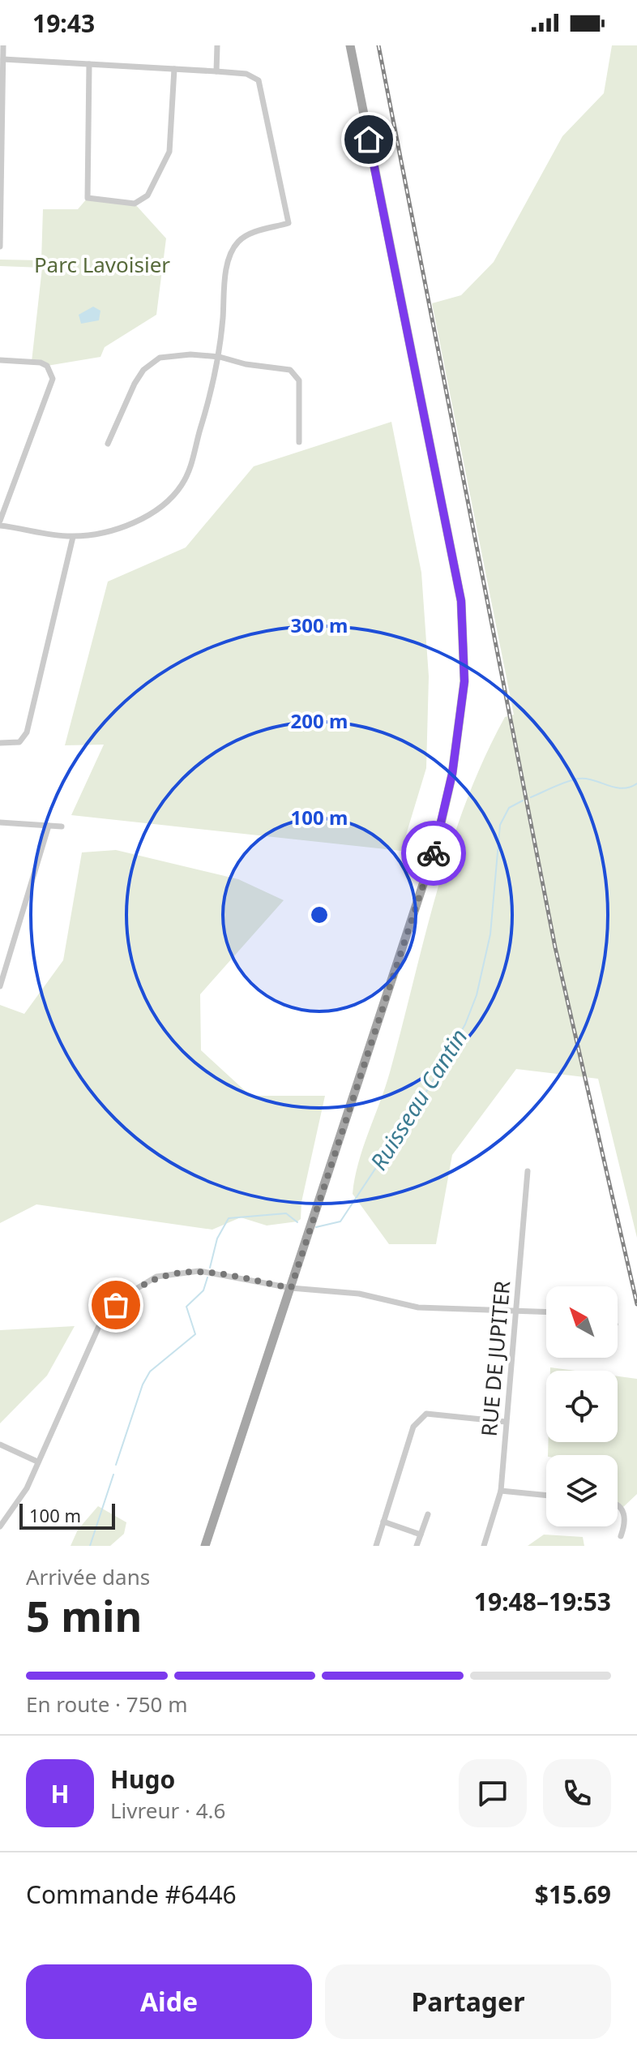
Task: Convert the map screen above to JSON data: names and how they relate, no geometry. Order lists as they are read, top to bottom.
{
  "streets": {
    "street": ["RUE DE JUPITER"]
  },
  "water": ["Ruisseau Cantin"],
  "parks": ["Parc Lavoisier"],
  "scale_bar": "100 m",
  "north": "top left",
  "page": {
    "status": "19:43",
    "scale": "100 m",
    "heading": ["5 min", "Arrivée dans", "19:48–19:53"],
    "panel": [
      "Hugo",
      "Livreur · 4.6",
      "Commande #6446",
      "$15.69"
    ],
    "bar": "En route · 750 m",
    "round": "H",
    "buttons": ["Aide", "Partager"]
  },
  "rings": ["300 m", "200 m", "100 m"]
}
